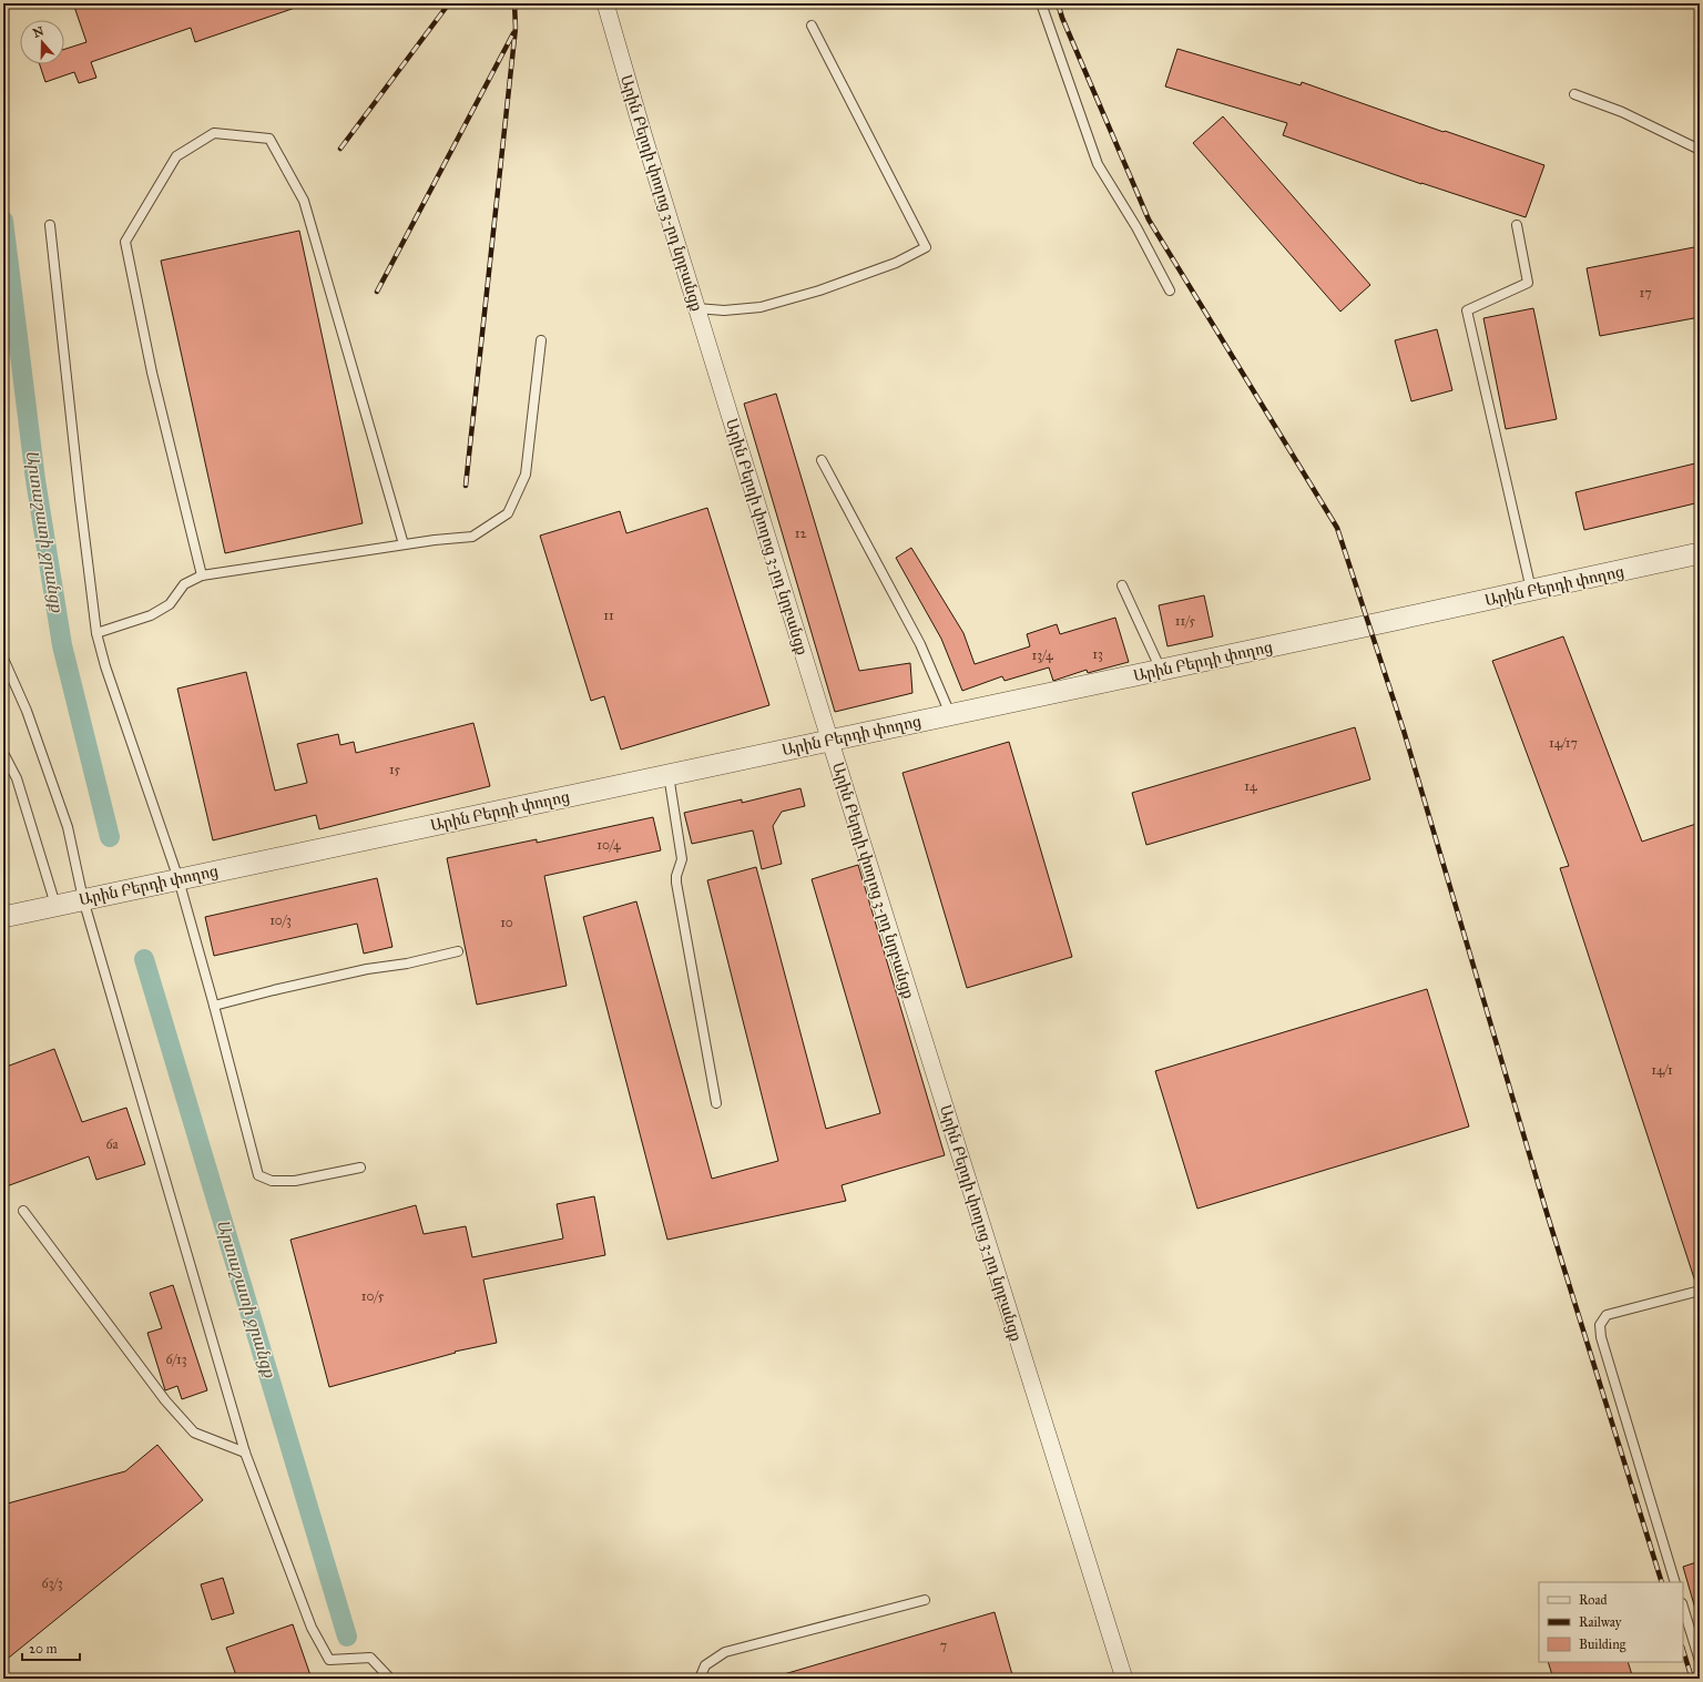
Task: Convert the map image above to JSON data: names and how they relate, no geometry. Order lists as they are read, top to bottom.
{
  "streets": {
    "street": ["Արին Բերդի փողոց 3-րդ նրբանցք", "Արին Բերդի փողոց"]
  },
  "crossings": [
    ["Արին Բերդի փողոց 3-րդ նրբանցք", "Արին Բերդի փողոց"]
  ],
  "water": ["Արտաշատի ջրանցք"],
  "house_numbers": [
    "17",
    "12",
    "11",
    "11/5",
    "13",
    "13/4",
    "14/17",
    "15",
    "14",
    "10/4",
    "10/3",
    "10",
    "14/1",
    "6a",
    "10/5",
    "6/13",
    "63/3",
    "7"
  ],
  "legend": ["Road", "Railway", "Building"],
  "scale_bar": "20 m",
  "north": "top"
}
